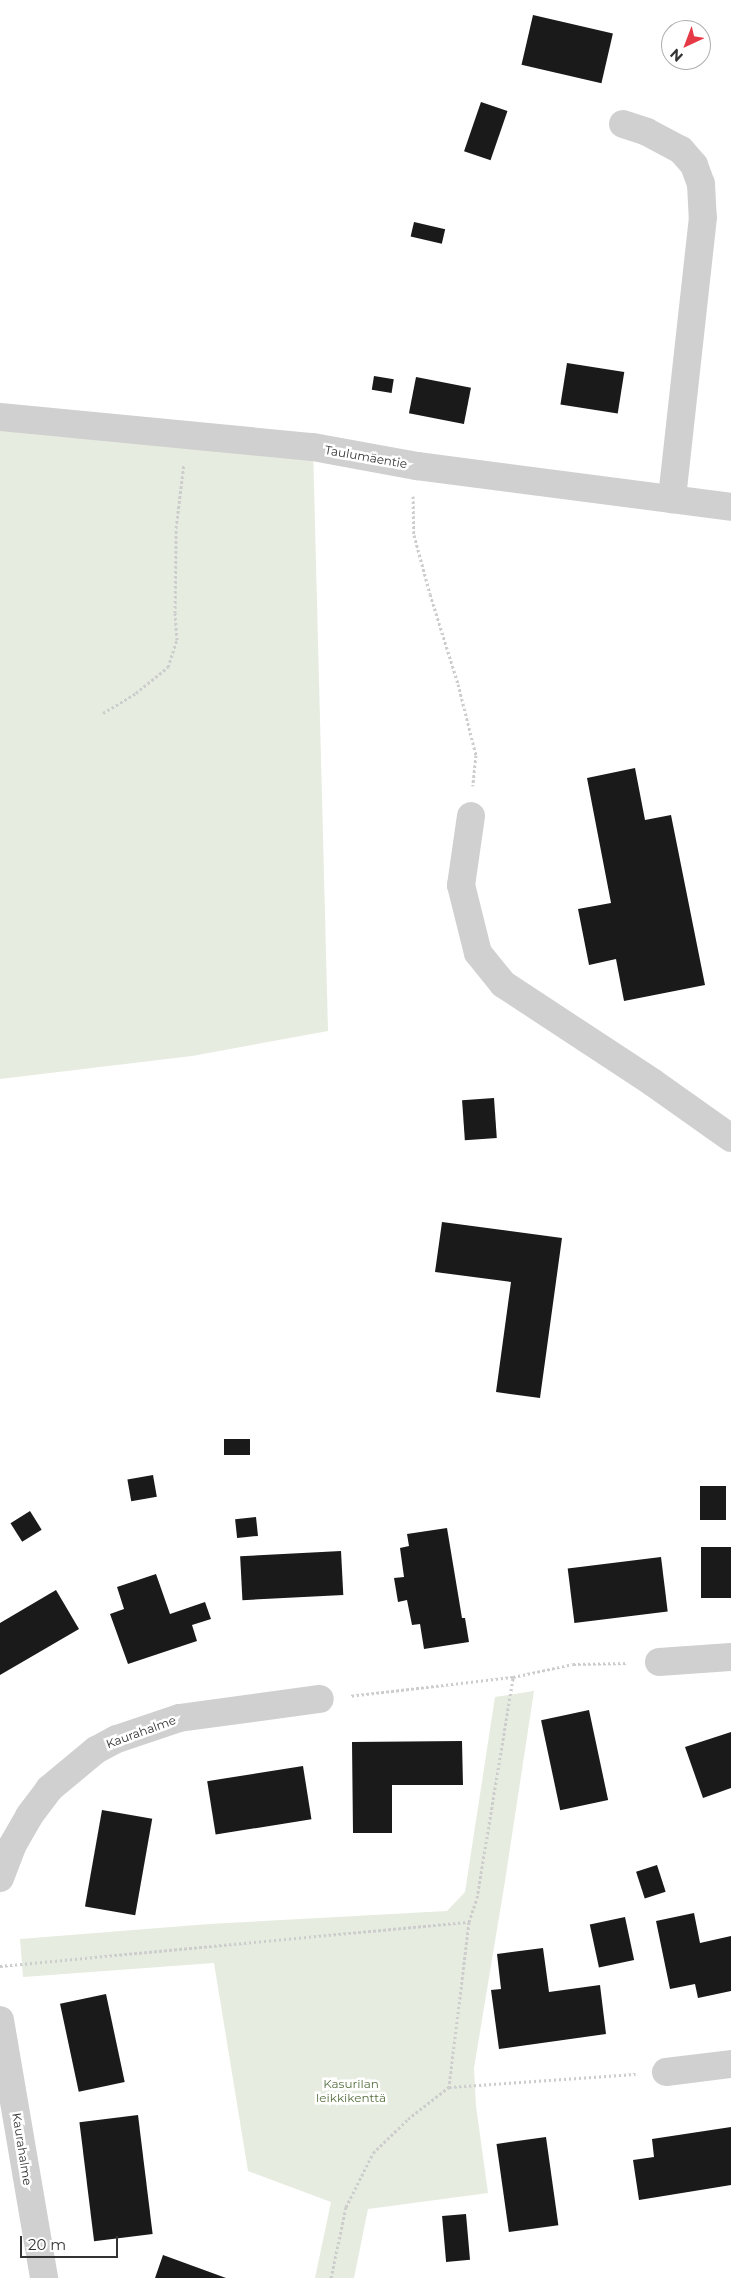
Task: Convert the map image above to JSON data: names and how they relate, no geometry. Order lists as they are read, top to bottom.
{
  "streets": {
    "street": ["Taulumäentie", "Kaurahalme"]
  },
  "parks": ["Kasurilan leikkikenttä"],
  "scale_bar": "20 m",
  "north": "bottom left"
}
